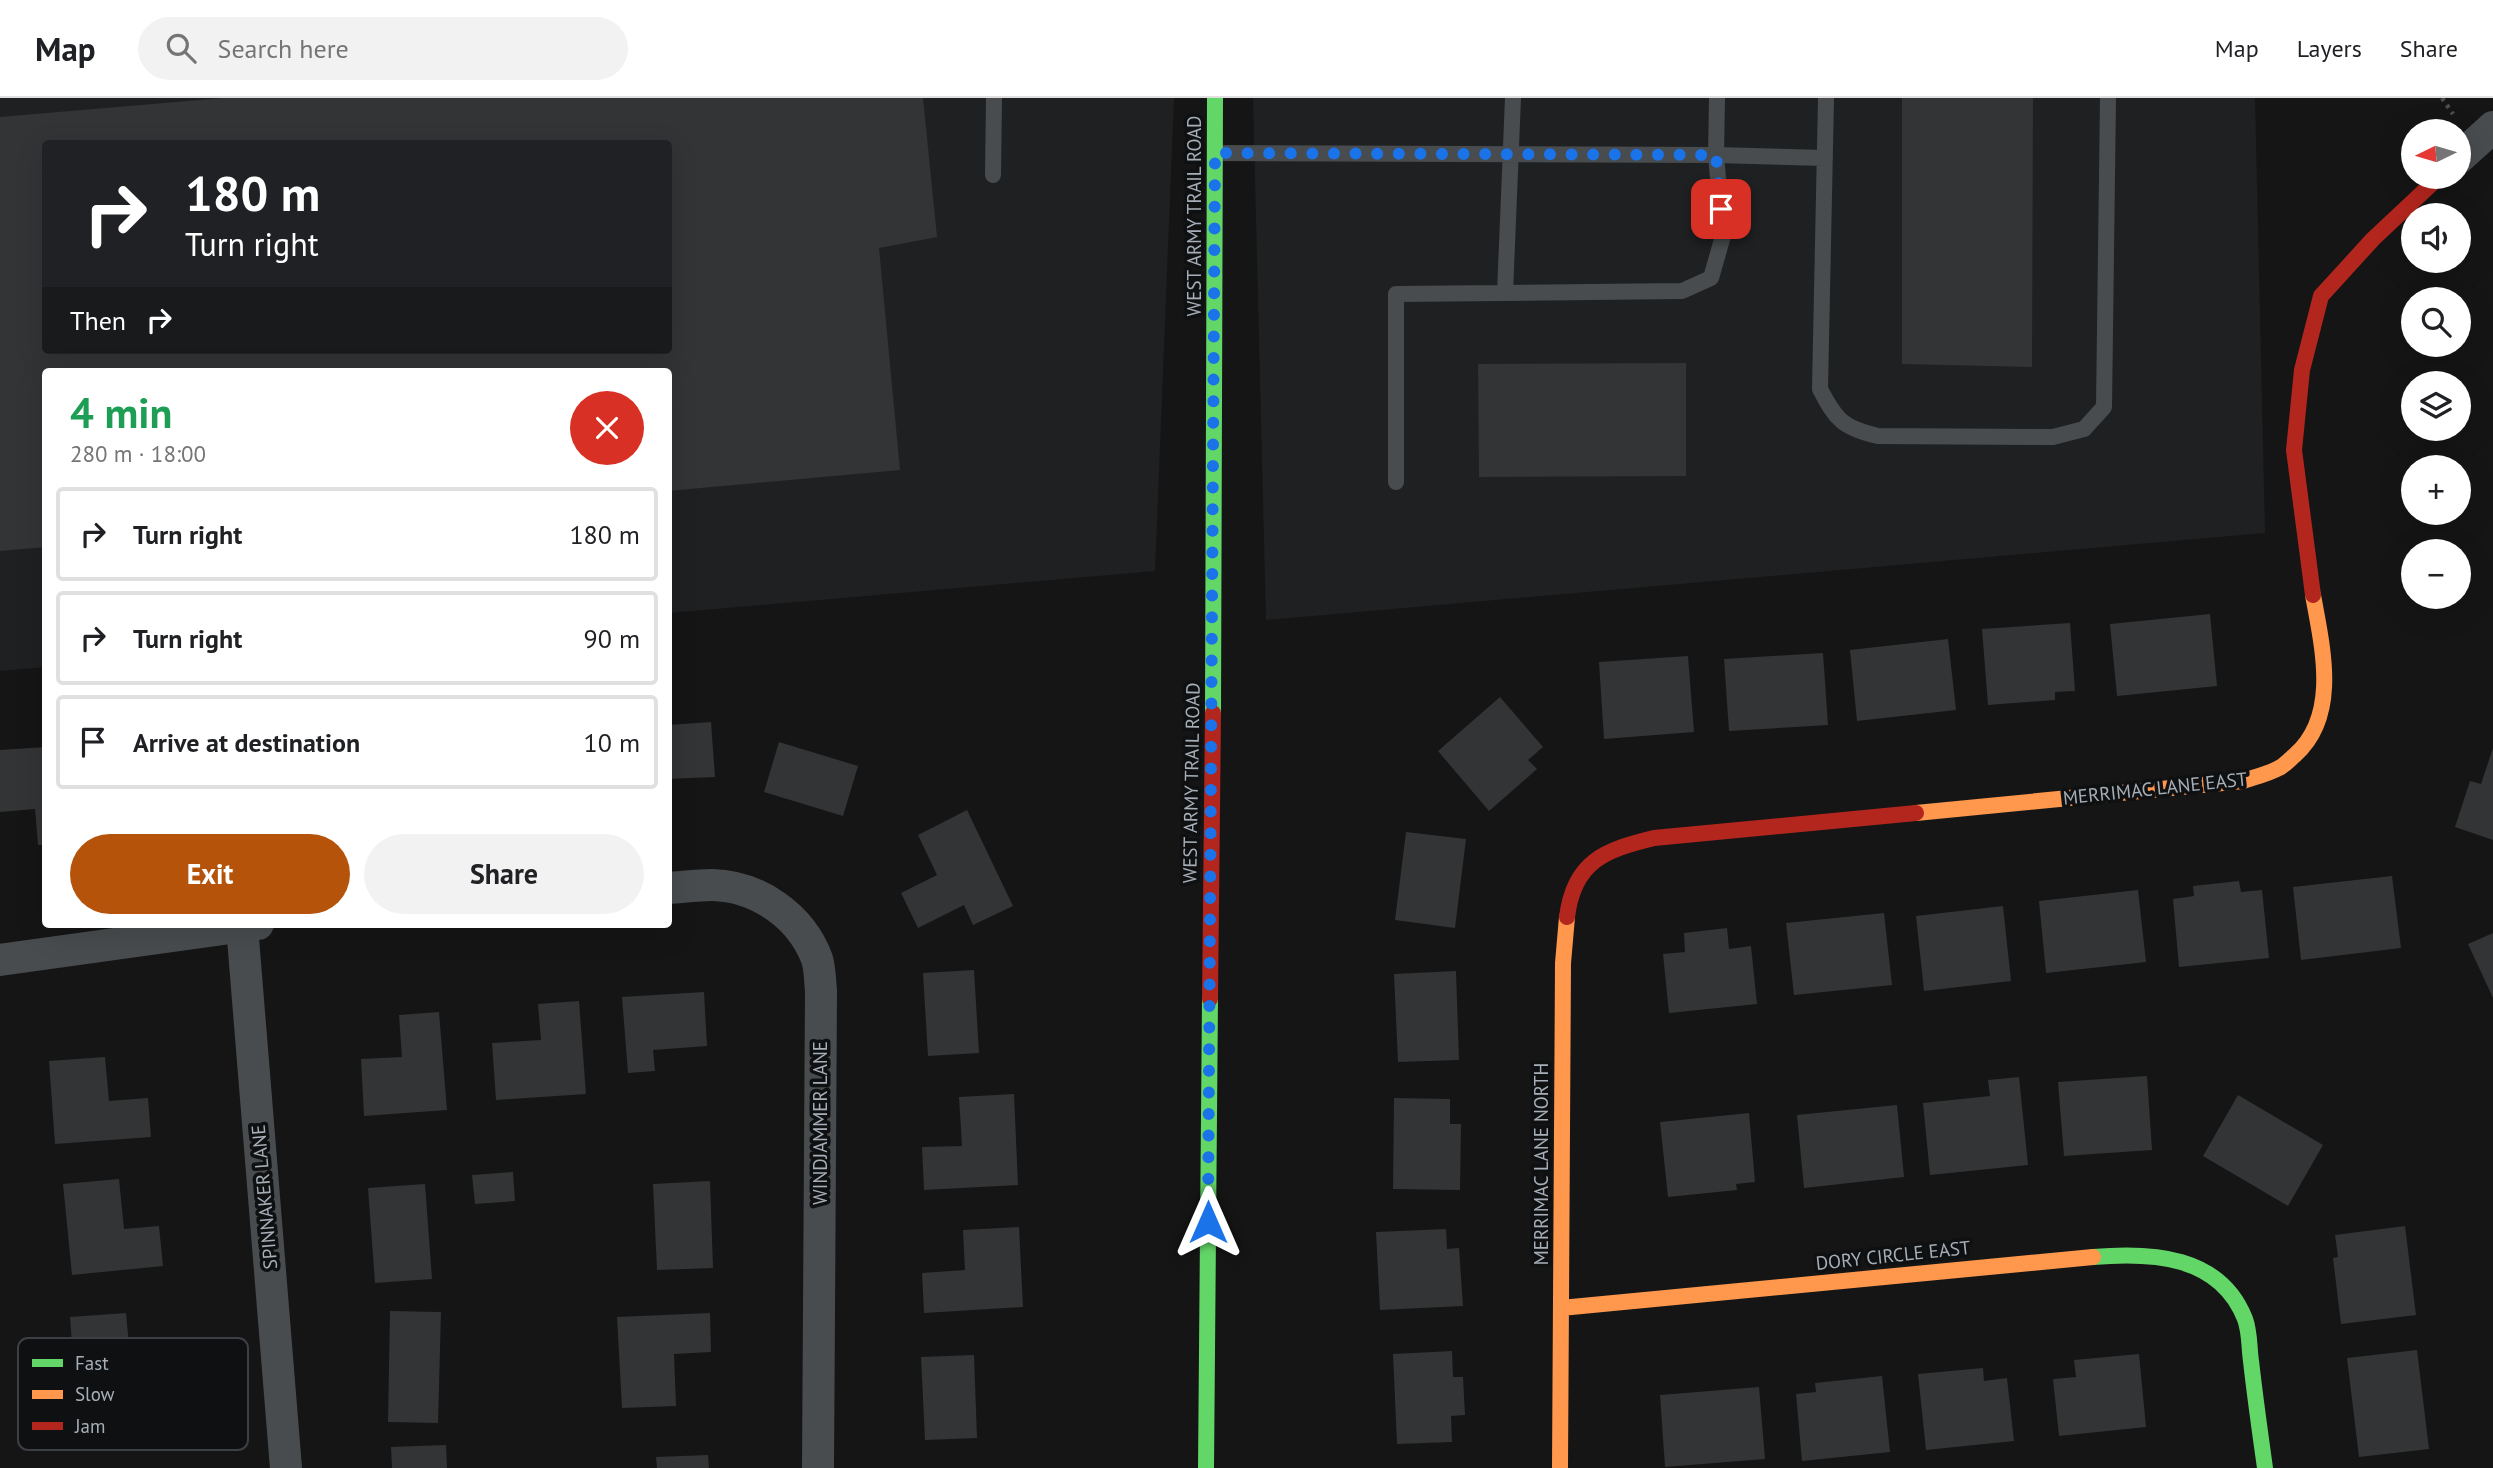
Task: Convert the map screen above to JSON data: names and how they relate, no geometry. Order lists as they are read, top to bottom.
{
  "streets": {
    "street": [
      "WEST ARMY TRAIL ROAD",
      "MERRIMAC LANE EAST",
      "WINDJAMMER LANE",
      "MERRIMAC LANE NORTH",
      "SPINNAKER LANE",
      "DORY CIRCLE EAST"
    ]
  },
  "crossings": [
    ["MERRIMAC LANE EAST", "MERRIMAC LANE NORTH"],
    ["MERRIMAC LANE NORTH", "DORY CIRCLE EAST"]
  ],
  "legend": ["Fast", "Slow", "Jam"],
  "north": "left",
  "page": {
    "header": "Map",
    "search": "Search here",
    "nav": ["Map", "Layers", "Share"],
    "map_buttons": ["+", "−"],
    "turn": ["180 m", "Turn right"],
    "then": "Then",
    "heading": ["4 min", "280 m · 18:00"],
    "list": [
      {
        "name": "Turn right",
        "value": "180 m"
      },
      {
        "name": "Turn right",
        "value": "90 m"
      },
      {
        "name": "Arrive at destination",
        "value": "10 m"
      }
    ],
    "buttons": ["Exit", "Share"]
  }
}
